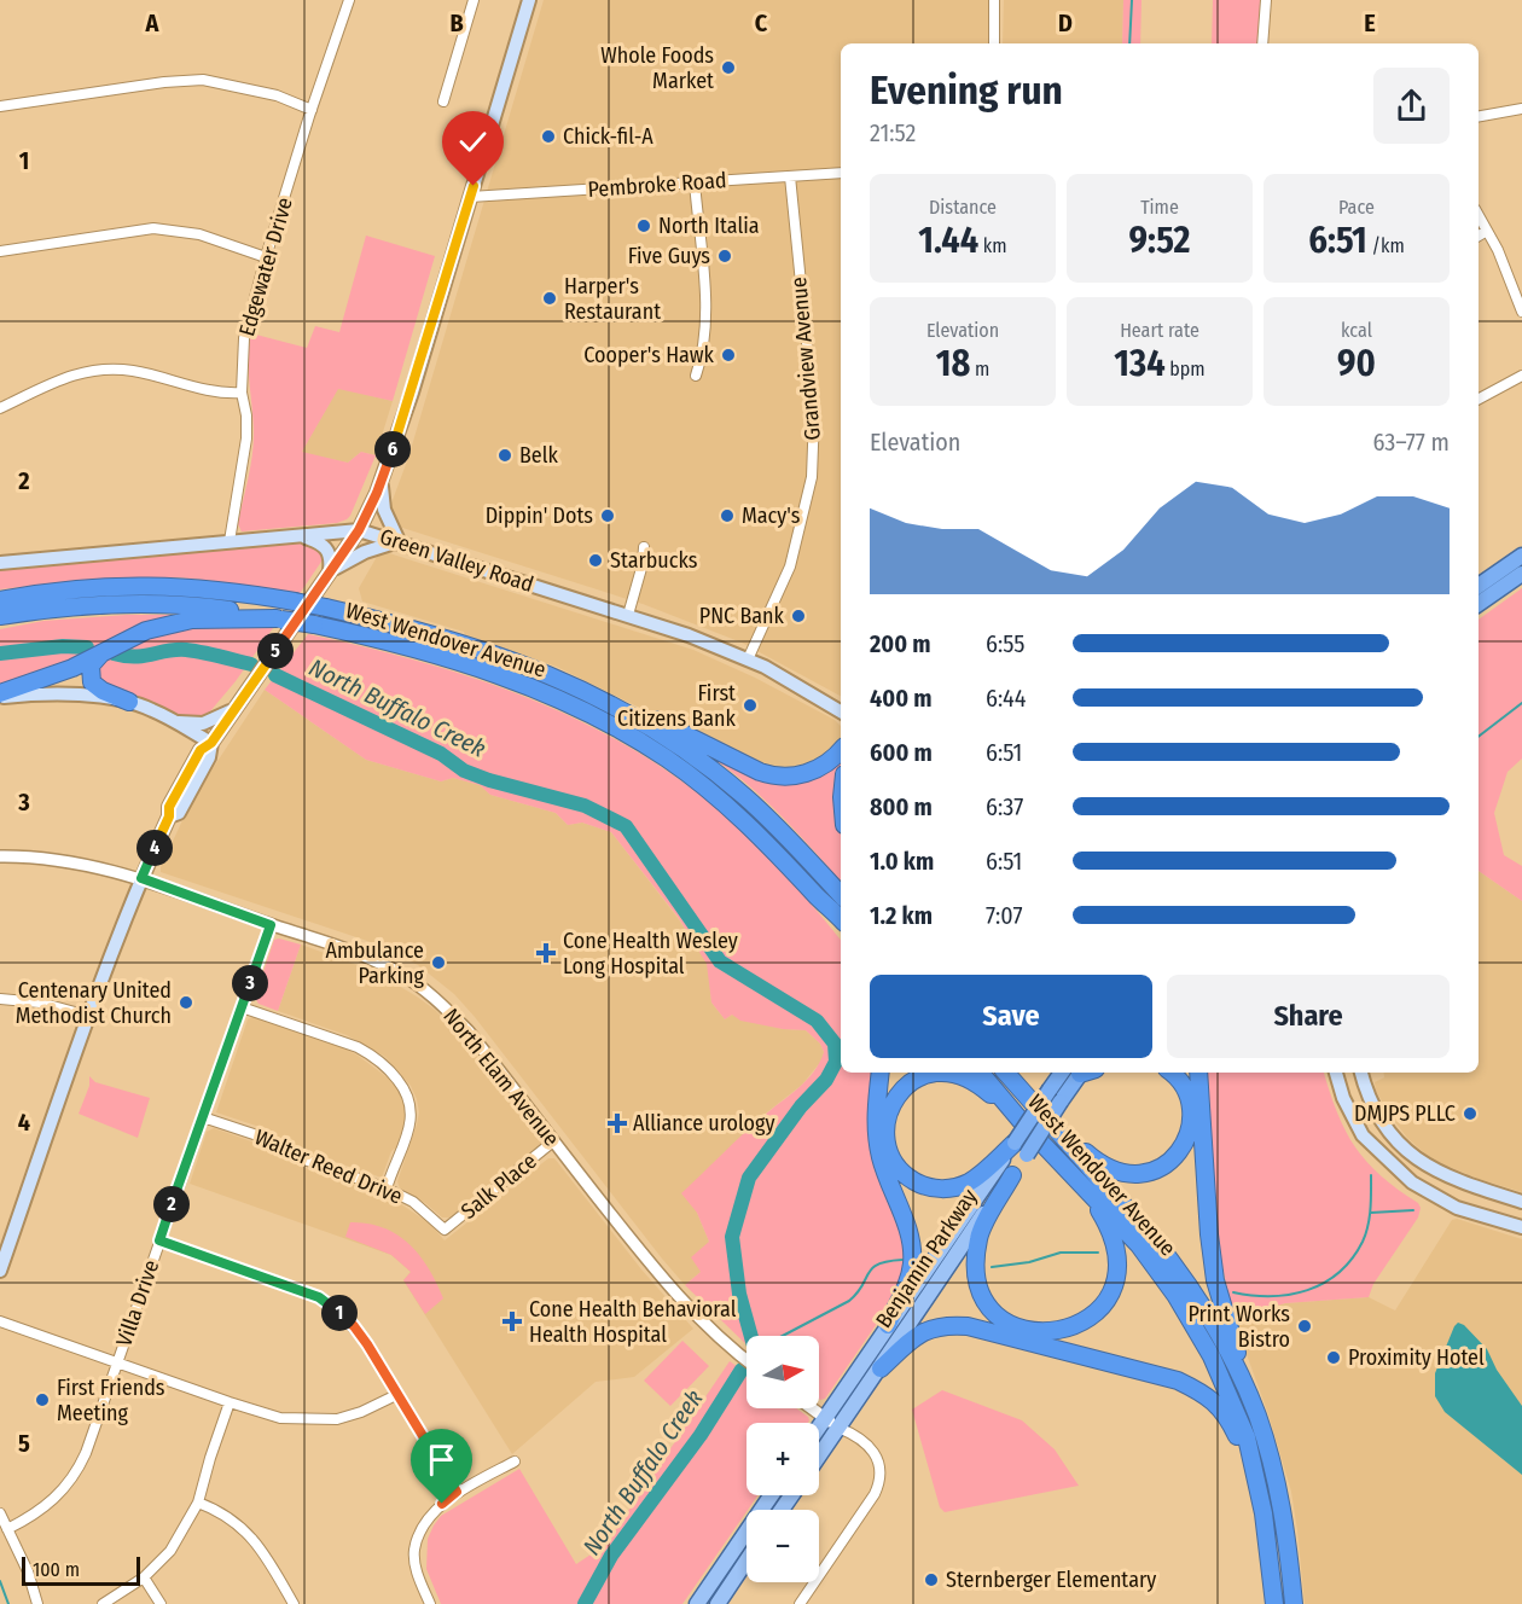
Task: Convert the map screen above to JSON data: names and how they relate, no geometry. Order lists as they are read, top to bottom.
{
  "streets": {
    "highway": ["West Wendover Avenue", "Benjamin Parkway"],
    "main road": ["Green Valley Road"],
    "street": [
      "Pembroke Road",
      "Edgewater Drive",
      "Grandview Avenue",
      "North Elam Avenue",
      "Walter Reed Drive",
      "Salk Place",
      "Villa Drive"
    ]
  },
  "crossings": [
    ["Pembroke Road", "Grandview Avenue"],
    ["Edgewater Drive", "Green Valley Road"],
    ["Grandview Avenue", "Green Valley Road"],
    ["North Elam Avenue", "Salk Place"],
    ["North Elam Avenue", "Villa Drive"],
    ["Walter Reed Drive", "Salk Place"],
    ["Walter Reed Drive", "Villa Drive"]
  ],
  "water": ["North Buffalo Creek"],
  "places": {
    "other": [
      "Whole Foods Market",
      "Chick-fil-A",
      "North Italia",
      "Five Guys",
      "Harper's Restaurant",
      "Cooper's Hawk",
      "Belk",
      "Dippin' Dots",
      "Macy's",
      "Starbucks",
      "PNC Bank",
      "First Citizens Bank",
      "Ambulance Parking",
      "Centenary United Methodist Church",
      "DMJPS PLLC",
      "Print Works Bistro",
      "Proximity Hotel",
      "First Friends Meeting",
      "Sternberger Elementary"
    ],
    "health": ["Cone Health Wesley Long Hospital", "Alliance urology", "Cone Health Behavioral Health Hospital"]
  },
  "scale_bar": "100 m",
  "north": "right",
  "page": {
    "heading": ["Evening run", "21:52"],
    "stats": [
      ["Distance", "1.44 km"],
      ["Time", "9:52"],
      ["Pace", "6:51 /km"],
      ["Elevation", "18 m"],
      ["Heart rate", "134 bpm"],
      ["kcal", "90"]
    ],
    "chart": ["Elevation", "63–77 m"],
    "pins": [
      "6",
      "5",
      "4",
      "3",
      "2",
      "1"
    ],
    "list": [
      {
        "name": "200 m",
        "note": "6:55"
      },
      {
        "name": "400 m",
        "note": "6:44"
      },
      {
        "name": "600 m",
        "note": "6:51"
      },
      {
        "name": "800 m",
        "note": "6:37"
      },
      {
        "name": "1.0 km",
        "note": "6:51"
      },
      {
        "name": "1.2 km",
        "note": "7:07"
      }
    ],
    "buttons": ["Save", "Share"],
    "map_buttons": ["+", "−"],
    "scale": "100 m"
  },
  "grid": {
    "columns": [
      "A",
      "B",
      "C",
      "D",
      "E"
    ],
    "rows": [
      "1",
      "2",
      "3",
      "4",
      "5"
    ]
  }
}
